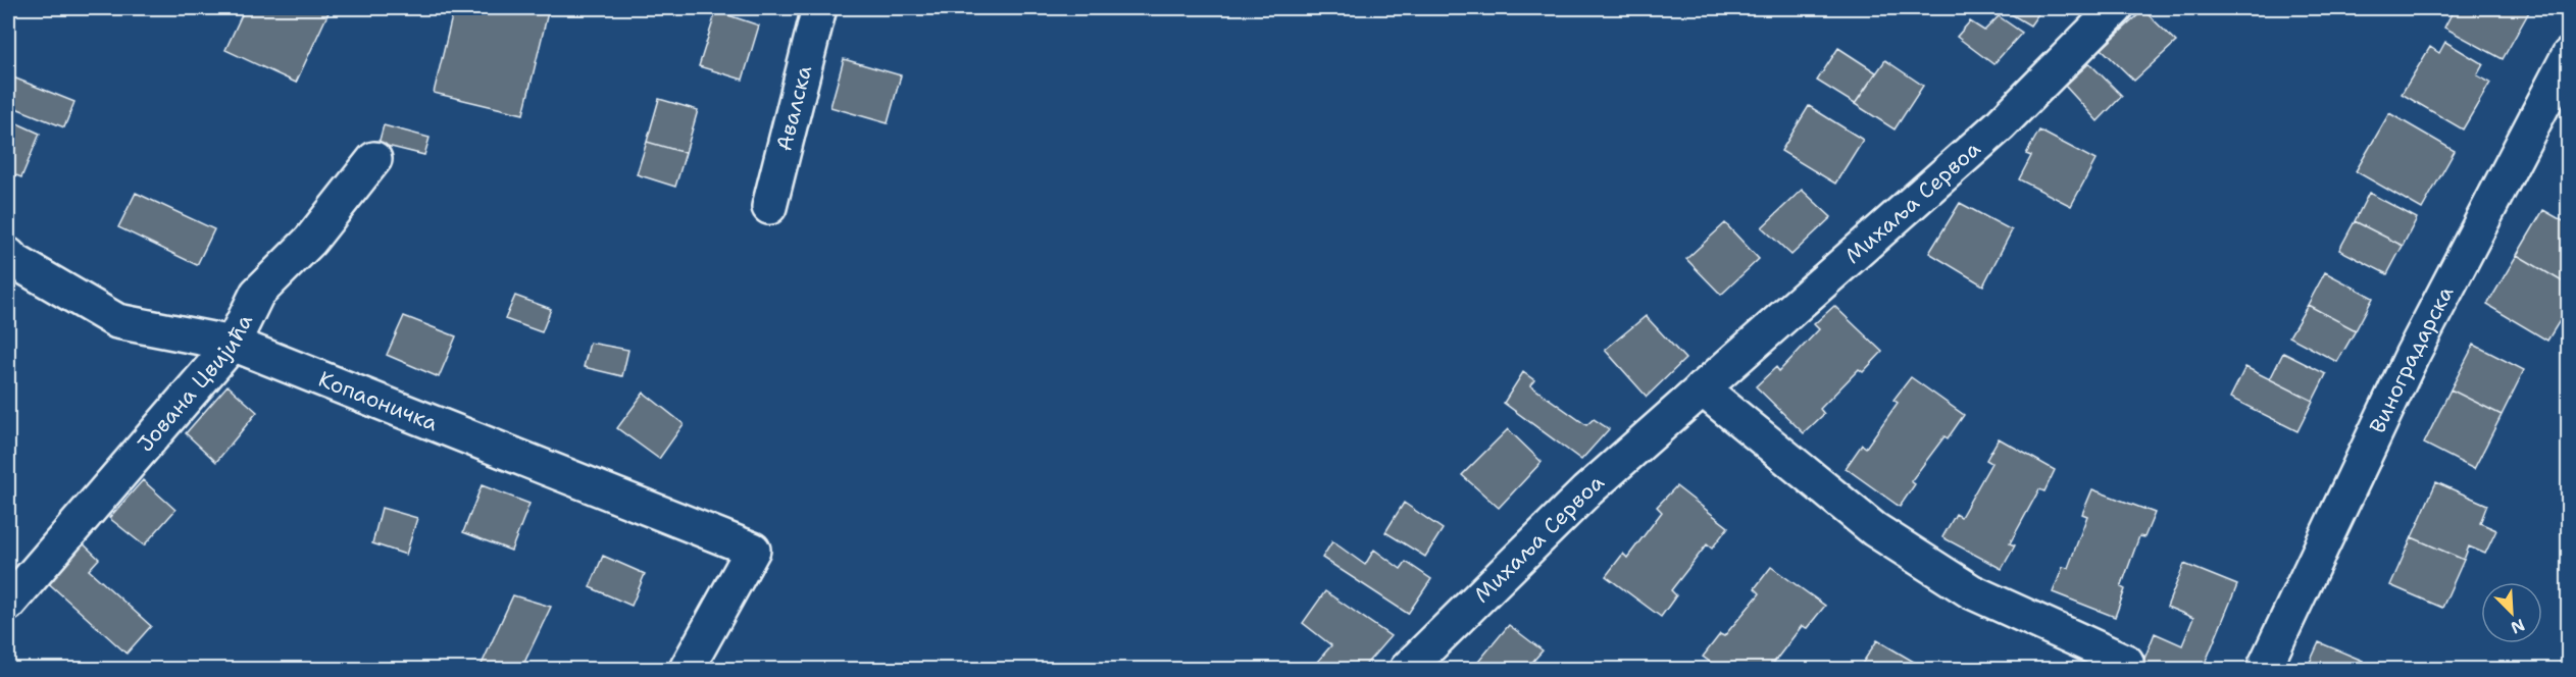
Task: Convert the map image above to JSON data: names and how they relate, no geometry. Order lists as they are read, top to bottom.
{
  "streets": {
    "street": [
      "Авалска",
      "Михаља Сервоа",
      "Виноградарска",
      "Јована Цвијића",
      "Копаоничка"
    ]
  },
  "crossings": [
    ["Јована Цвијића", "Копаоничка"]
  ],
  "north": "bottom right"
}
